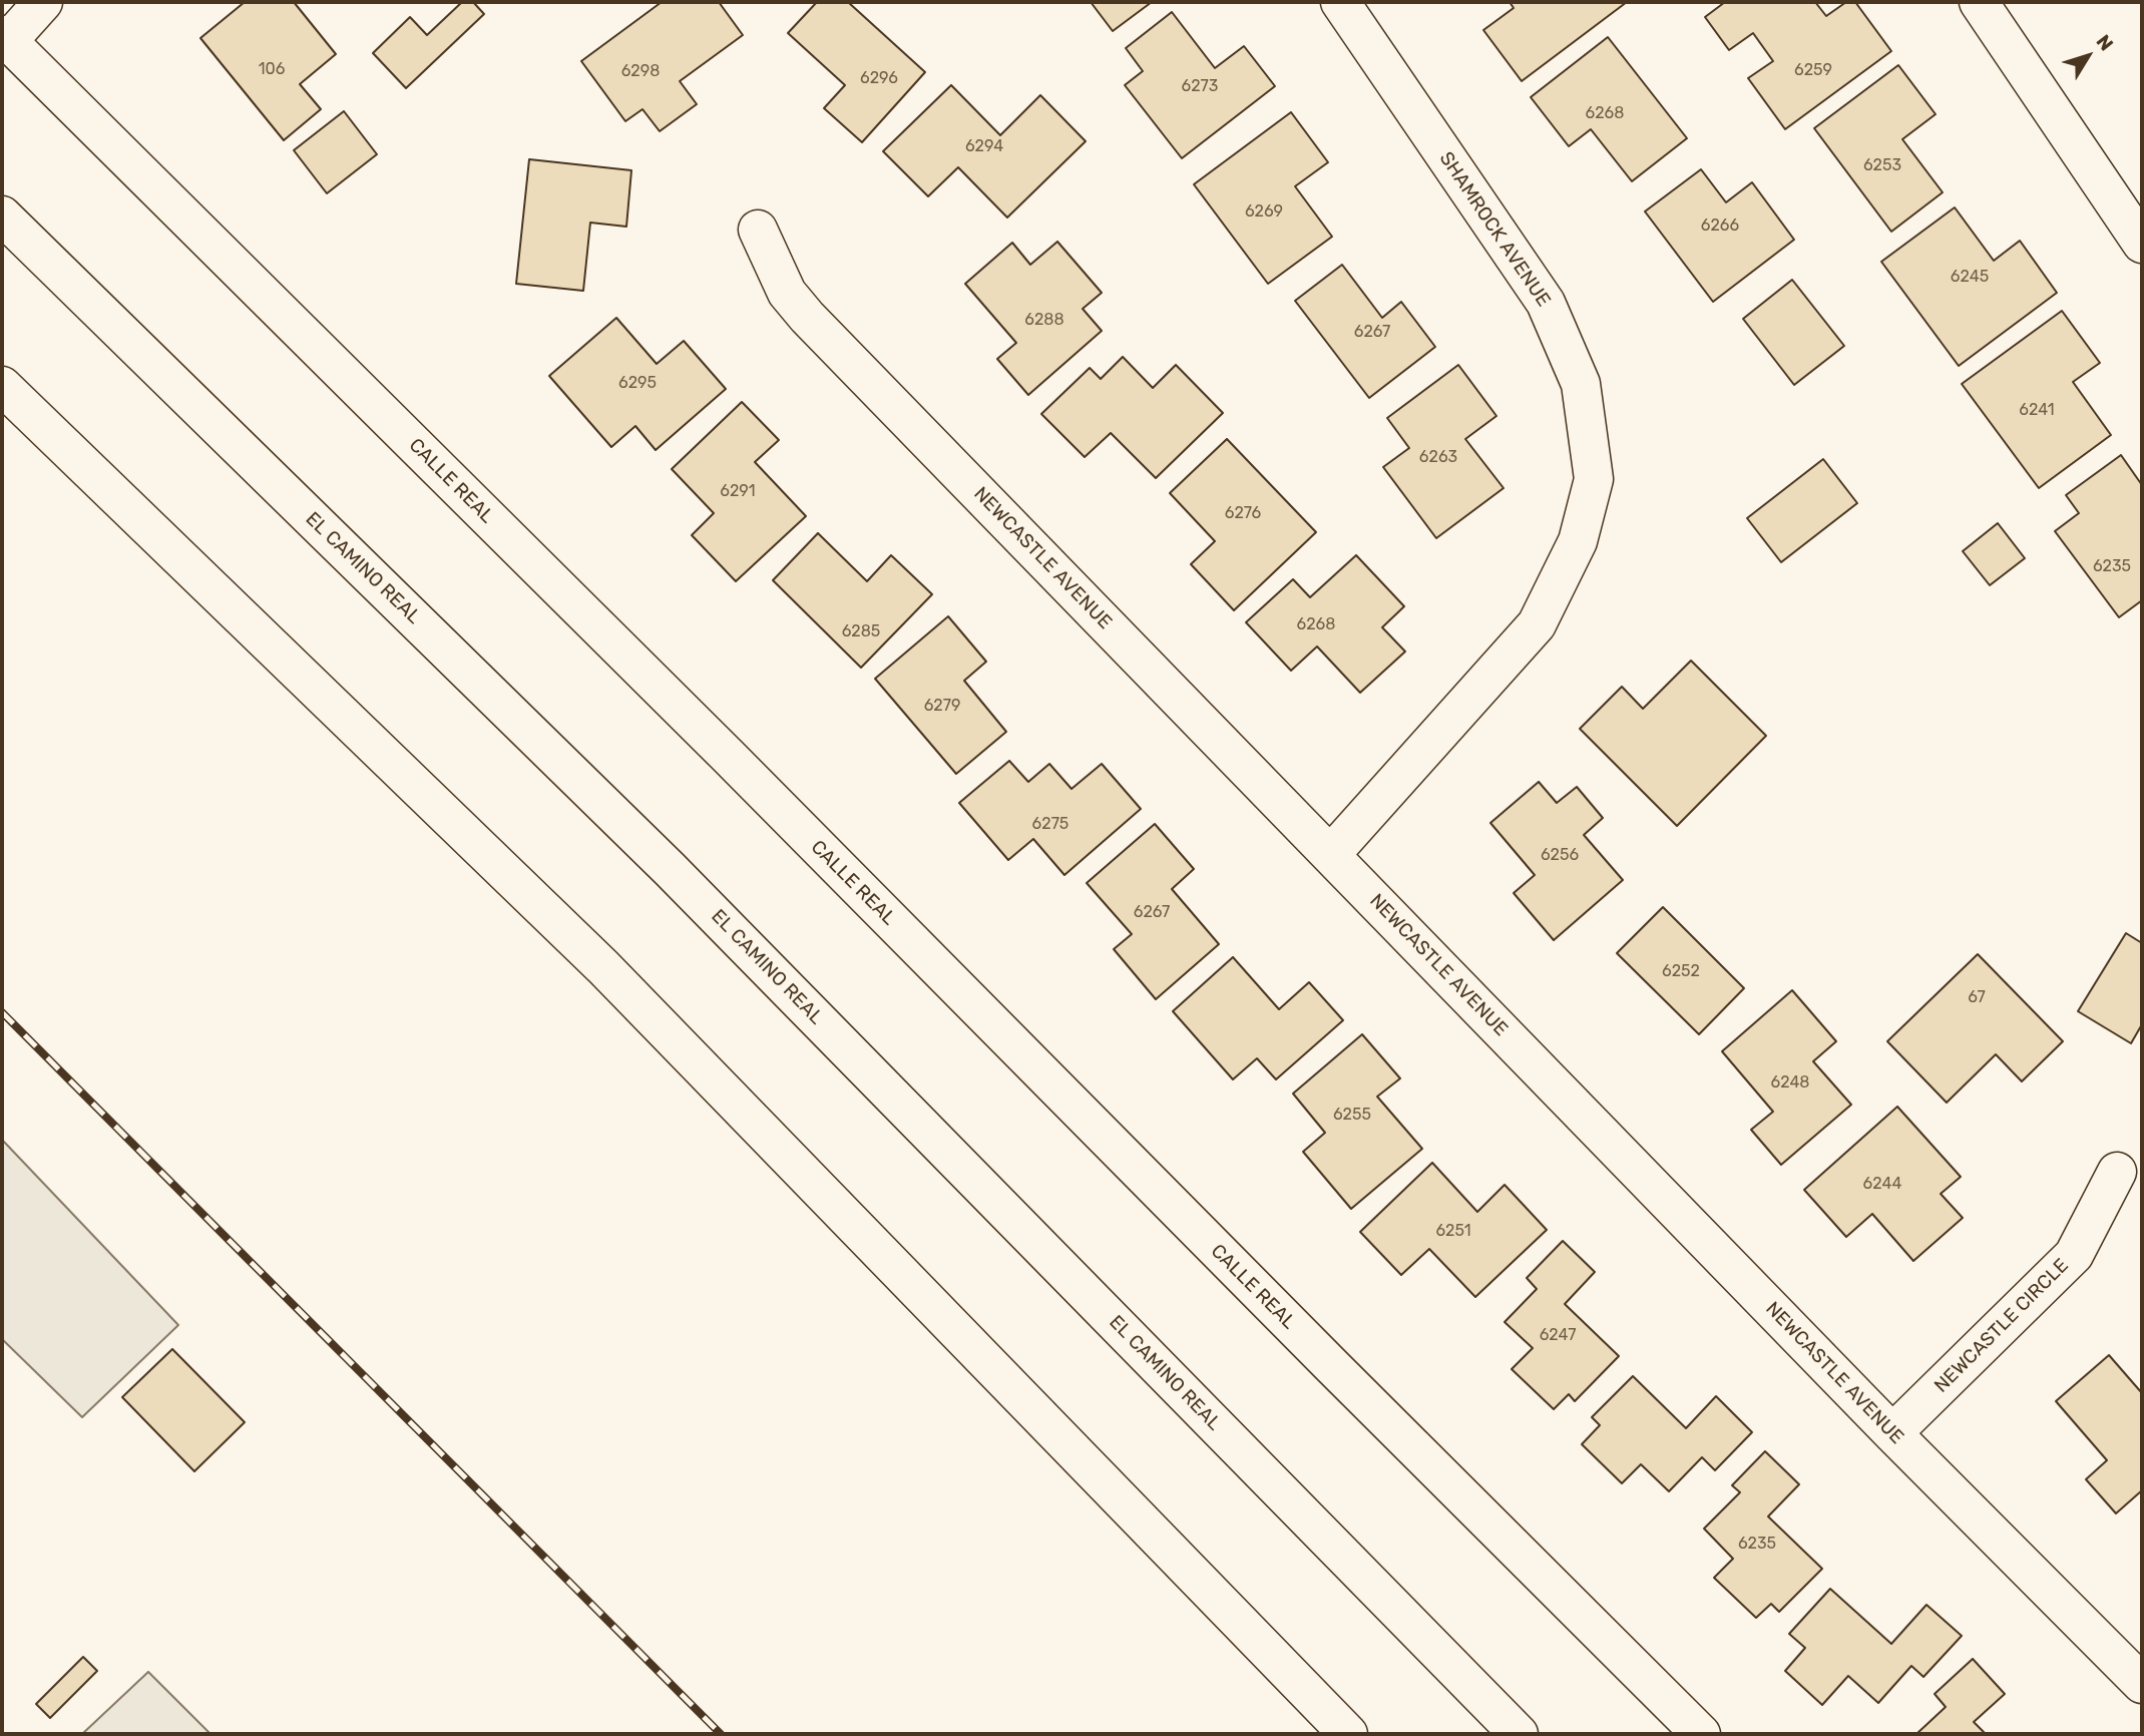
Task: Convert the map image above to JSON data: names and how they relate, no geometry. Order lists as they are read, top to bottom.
{
  "streets": {
    "main road": [
      "SHAMROCK AVENUE",
      "CALLE REAL",
      "NEWCASTLE AVENUE",
      "EL CAMINO REAL",
      "NEWCASTLE CIRCLE"
    ]
  },
  "crossings": [
    ["SHAMROCK AVENUE", "NEWCASTLE AVENUE"],
    ["NEWCASTLE AVENUE", "NEWCASTLE CIRCLE"]
  ],
  "house_numbers": [
    "106",
    "6259",
    "6298",
    "6296",
    "6273",
    "6268",
    "6294",
    "6253",
    "6269",
    "6266",
    "6245",
    "6288",
    "6267",
    "6295",
    "6241",
    "6263",
    "6291",
    "6276",
    "6235",
    "6268",
    "6285",
    "6279",
    "6275",
    "6256",
    "6267",
    "6252",
    "67",
    "6248",
    "6255",
    "6244",
    "6251",
    "6247",
    "6235"
  ],
  "north": "top right"
}
